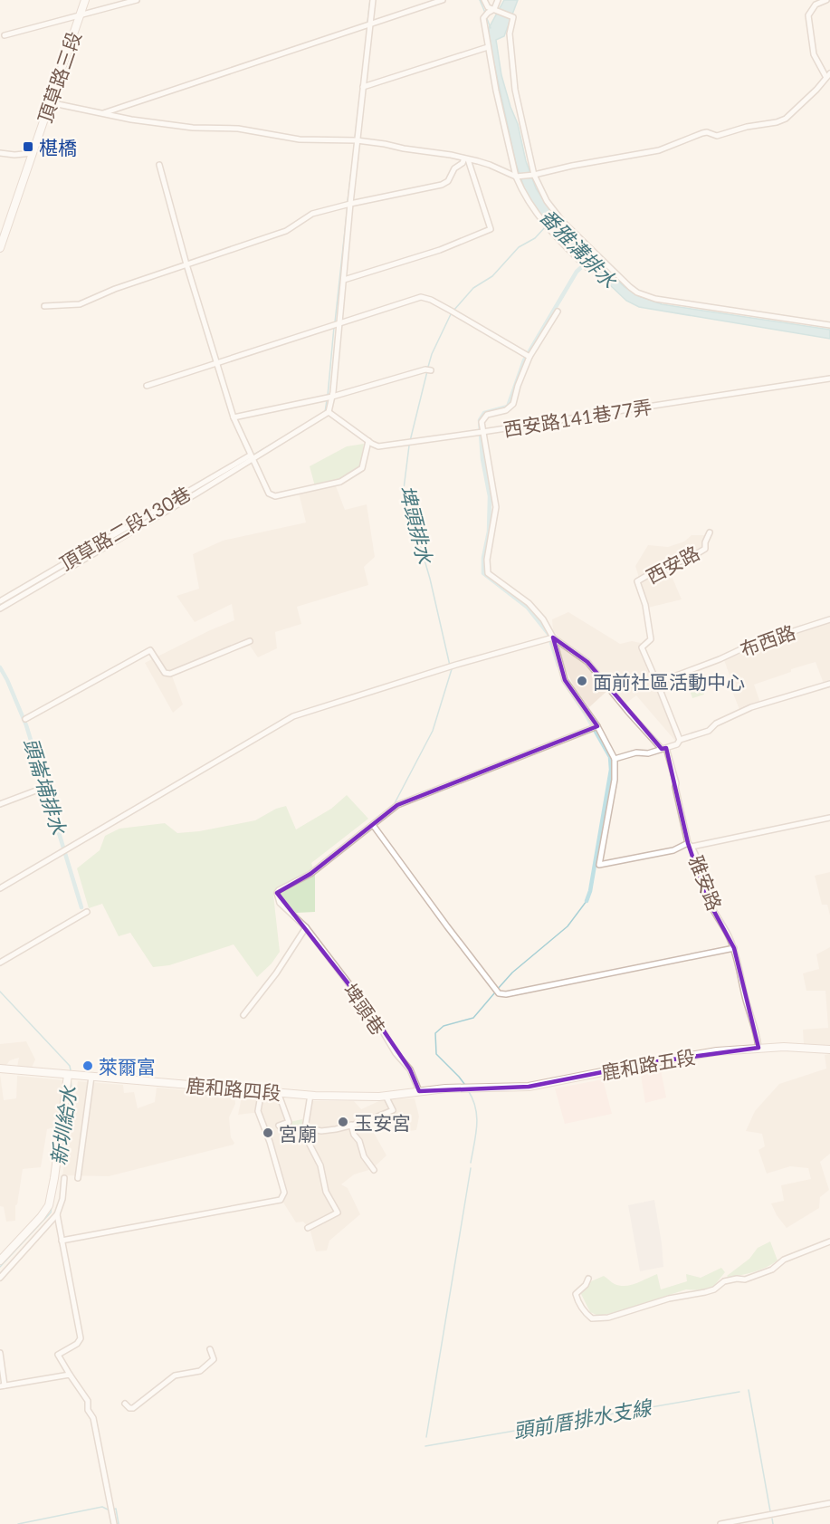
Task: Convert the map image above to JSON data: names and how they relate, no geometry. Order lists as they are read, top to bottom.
{
  "streets": {
    "main road": ["頂草路三段", "鹿和路五段", "鹿和路四段"],
    "street": [
      "西安路141巷77弄",
      "頂草路二段130巷",
      "西安路",
      "布西路",
      "雅安路",
      "埤頭巷"
    ]
  },
  "crossings": [
    ["西安路", "布西路"],
    ["雅安路", "鹿和路五段"],
    ["埤頭巷", "鹿和路四段"],
    ["鹿和路五段", "鹿和路四段"]
  ],
  "water": [
    "番雅溝排水",
    "埤頭排水",
    "頭崙埔排水",
    "新圳給水",
    "頭前厝排水支線"
  ],
  "places": {
    "transit": ["椹橋"],
    "other": [
      "面前社區活動中心",
      "萊爾富",
      "玉安宮",
      "宮廟"
    ]
  }
}
